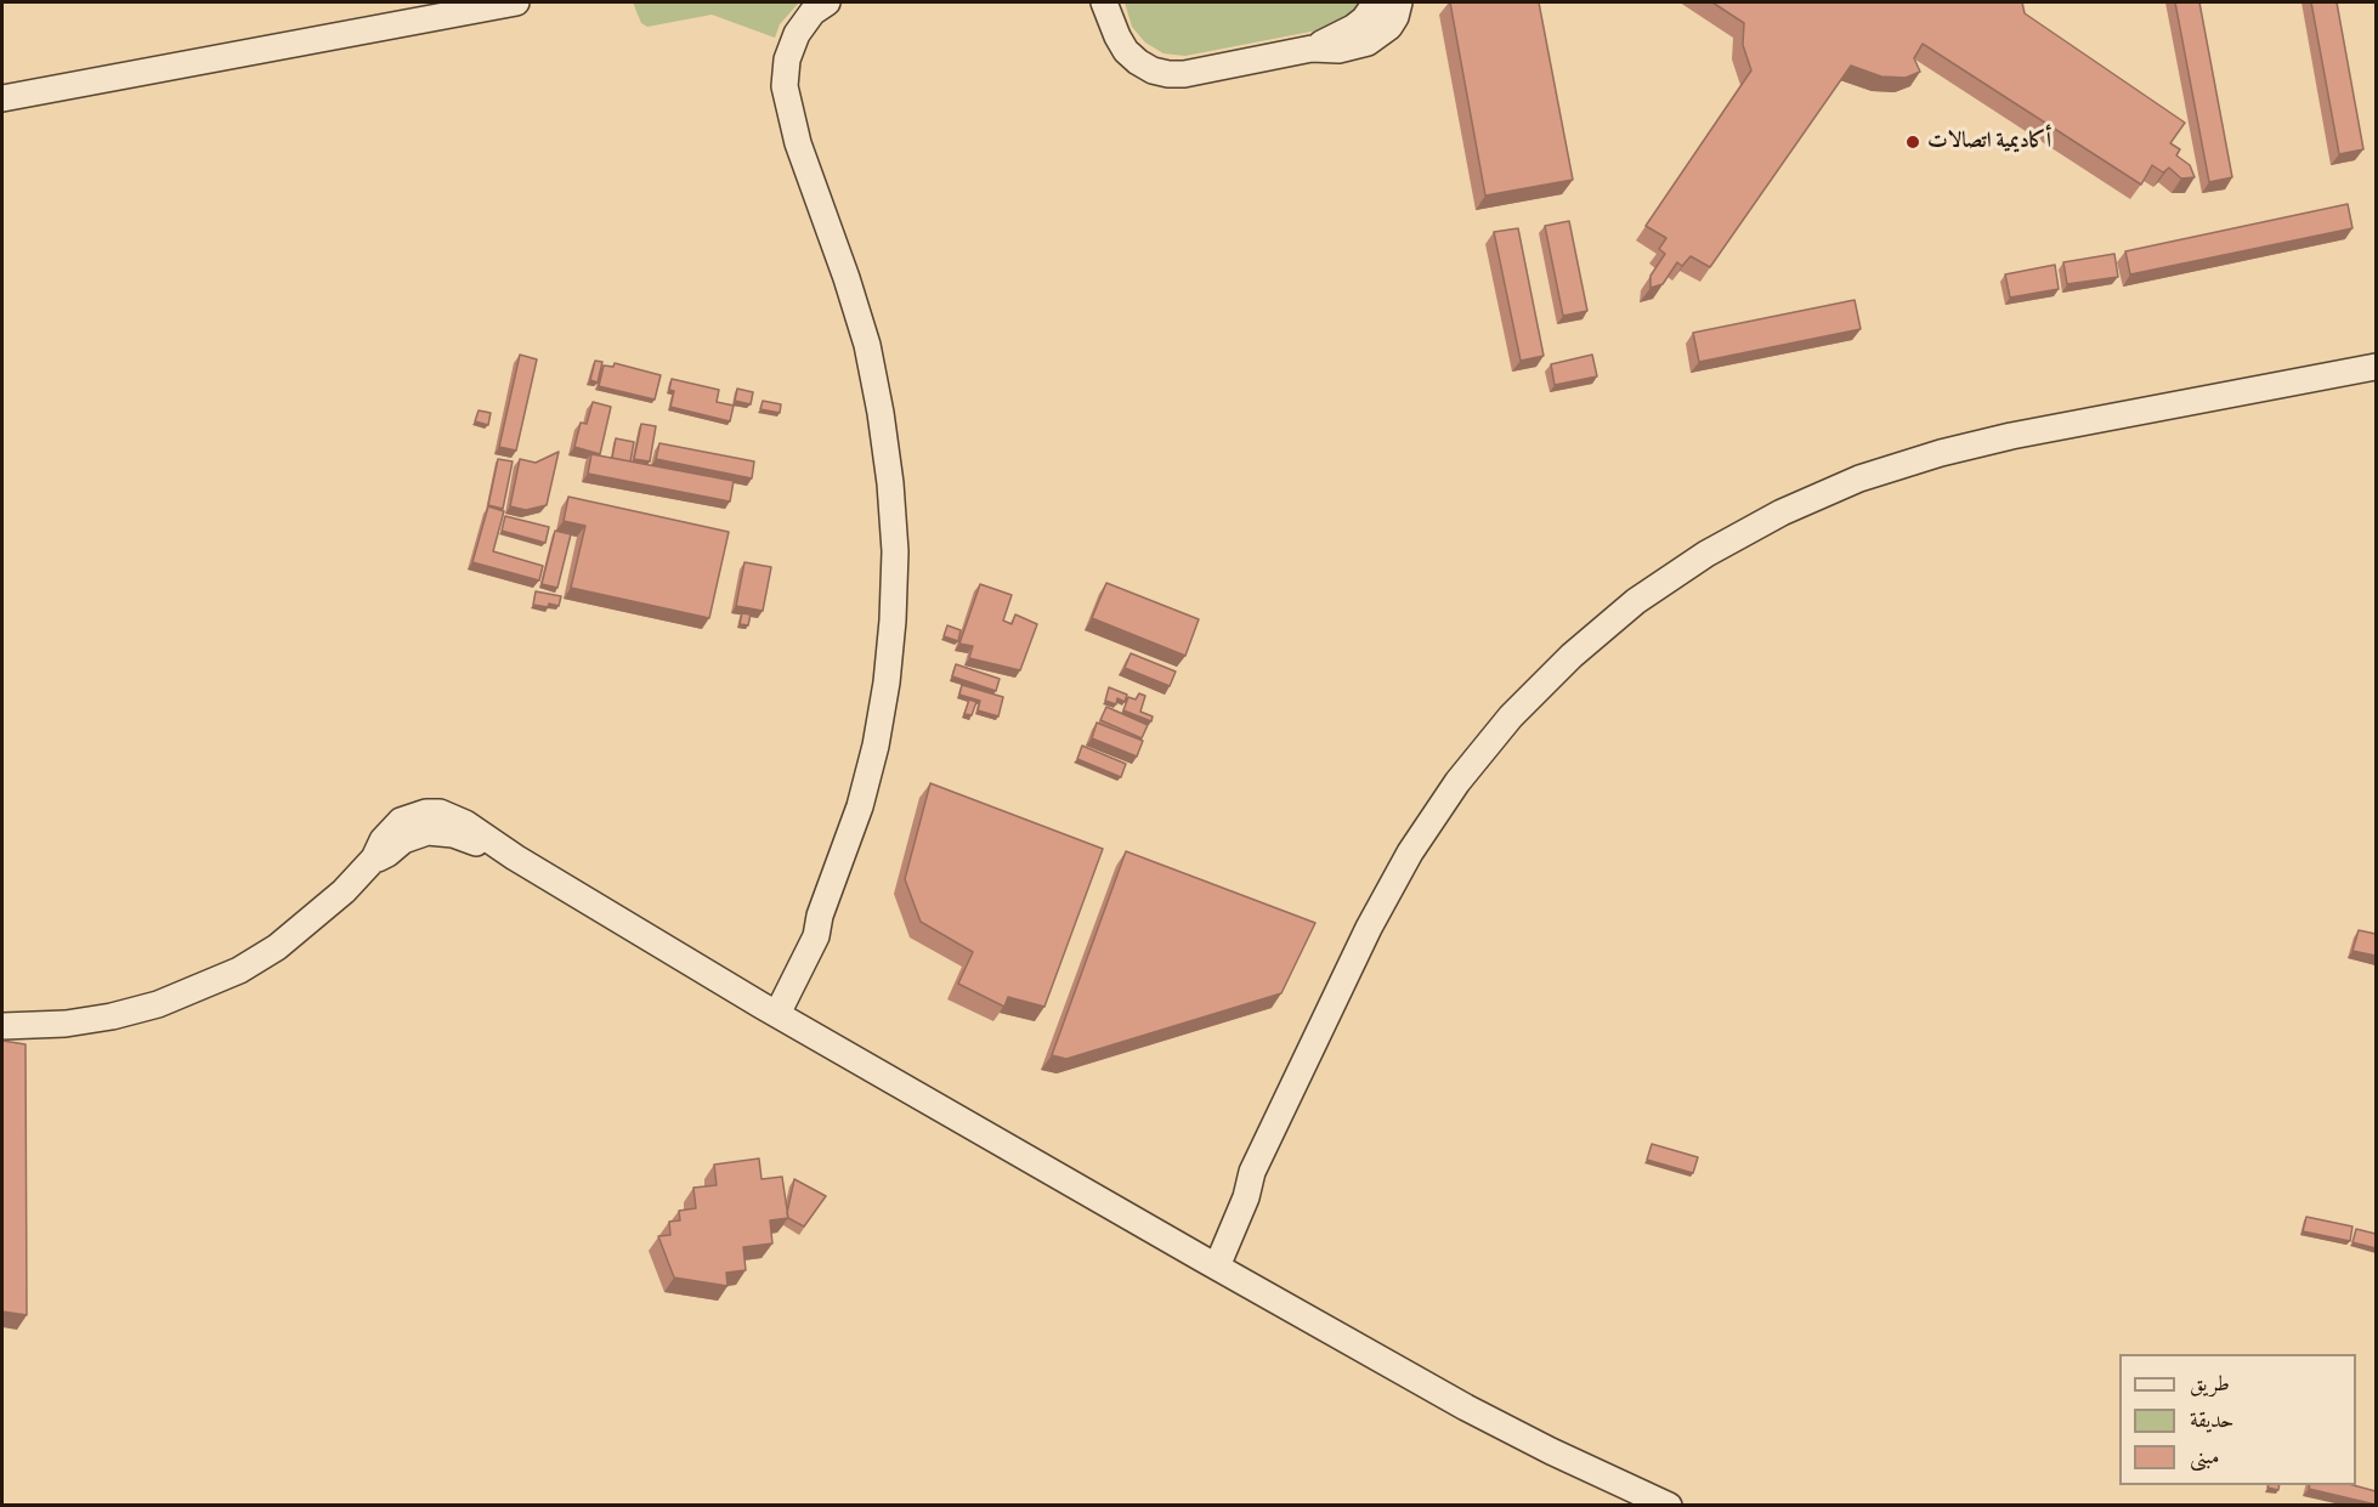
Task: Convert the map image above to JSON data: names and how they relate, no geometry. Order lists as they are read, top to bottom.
{
  "places": ["أكاديمية اتصالات"],
  "legend": ["طريق", "حديقة", "مبنى"]
}
